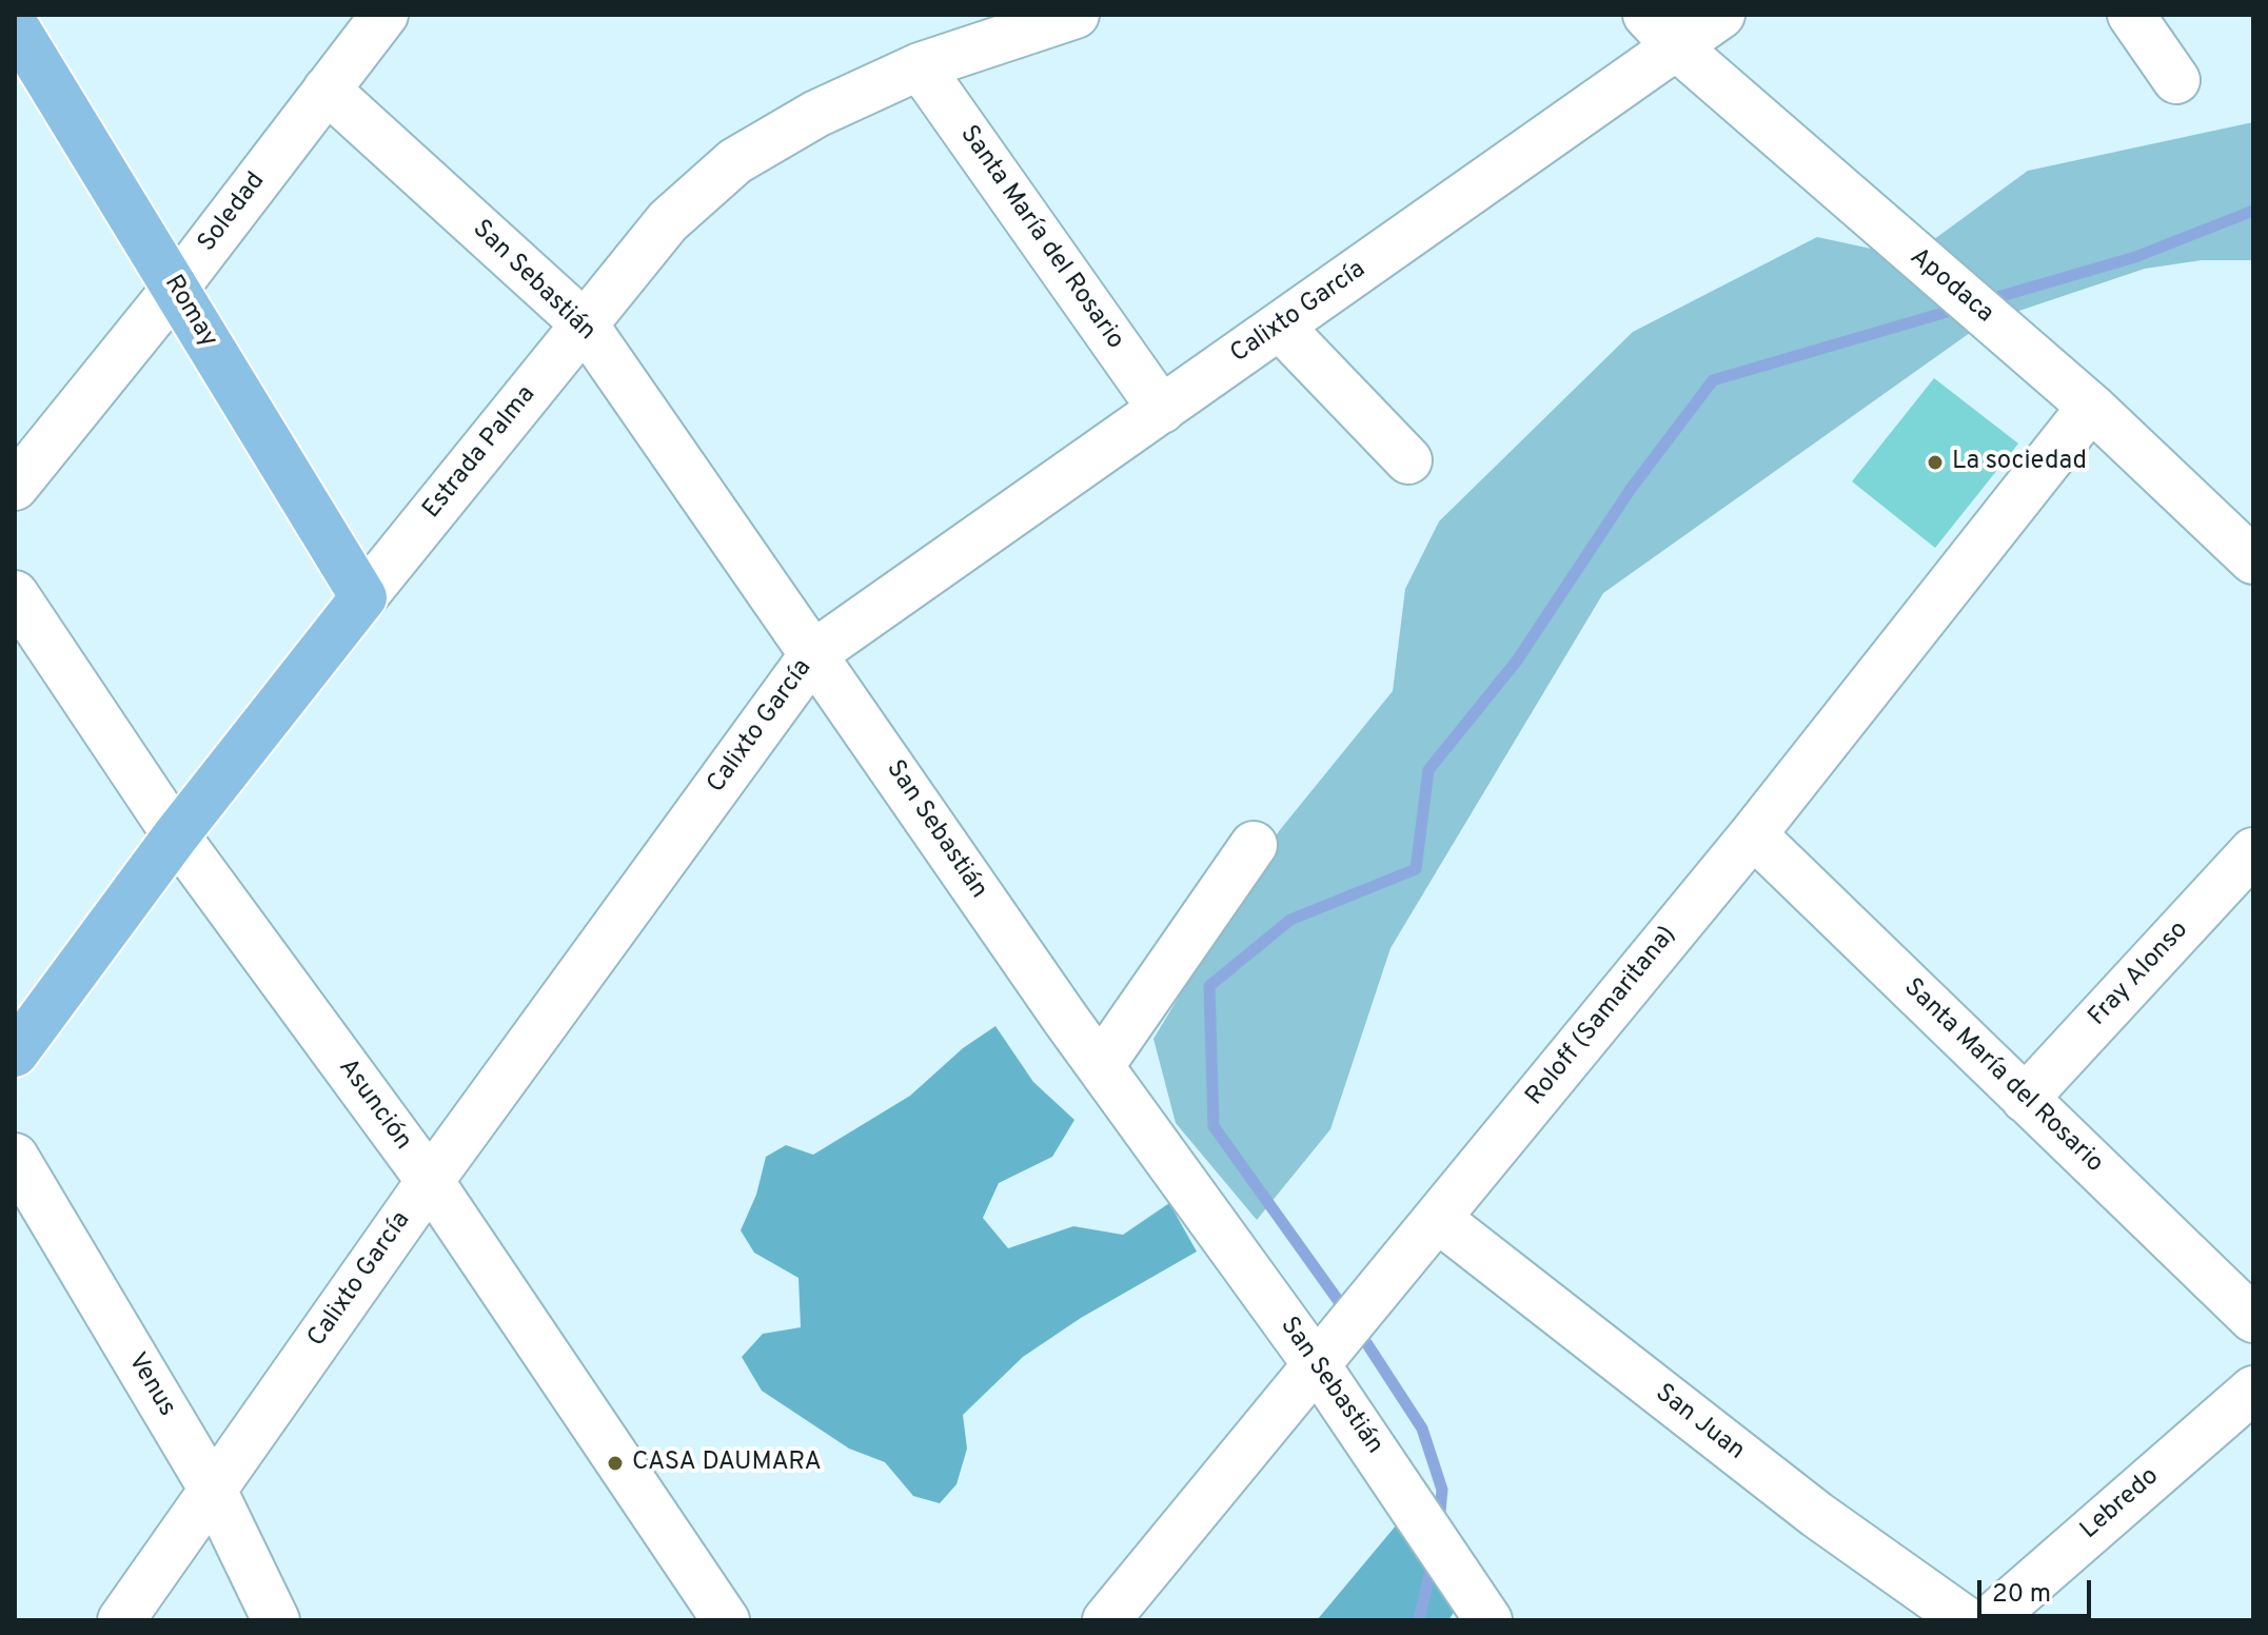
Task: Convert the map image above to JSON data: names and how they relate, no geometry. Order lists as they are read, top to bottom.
{
  "streets": {
    "main road": ["Romay", "Estrada Palma"],
    "street": [
      "Soledad",
      "Santa María del Rosario",
      "San Sebastián",
      "Apodaca",
      "Calixto García",
      "Fray Alonso",
      "Roloff (Samaritana)",
      "Asunción",
      "Venus",
      "San Juan",
      "Lebredo"
    ]
  },
  "crossings": [
    ["Soledad", "San Sebastián"],
    ["Soledad", "Romay"],
    ["Santa María del Rosario", "Calixto García"],
    ["Santa María del Rosario", "Estrada Palma"],
    ["Santa María del Rosario", "Fray Alonso"],
    ["Santa María del Rosario", "Roloff (Samaritana)"],
    ["San Sebastián", "Calixto García"],
    ["San Sebastián", "Estrada Palma"],
    ["San Sebastián", "Roloff (Samaritana)"],
    ["Apodaca", "Calixto García"],
    ["Apodaca", "Roloff (Samaritana)"],
    ["Romay", "Estrada Palma"],
    ["Calixto García", "Asunción"],
    ["Calixto García", "Venus"],
    ["Estrada Palma", "Asunción"],
    ["Roloff (Samaritana)", "San Juan"]
  ],
  "places": ["La sociedad", "CASA DAUMARA"],
  "scale_bar": "20 m"
}
